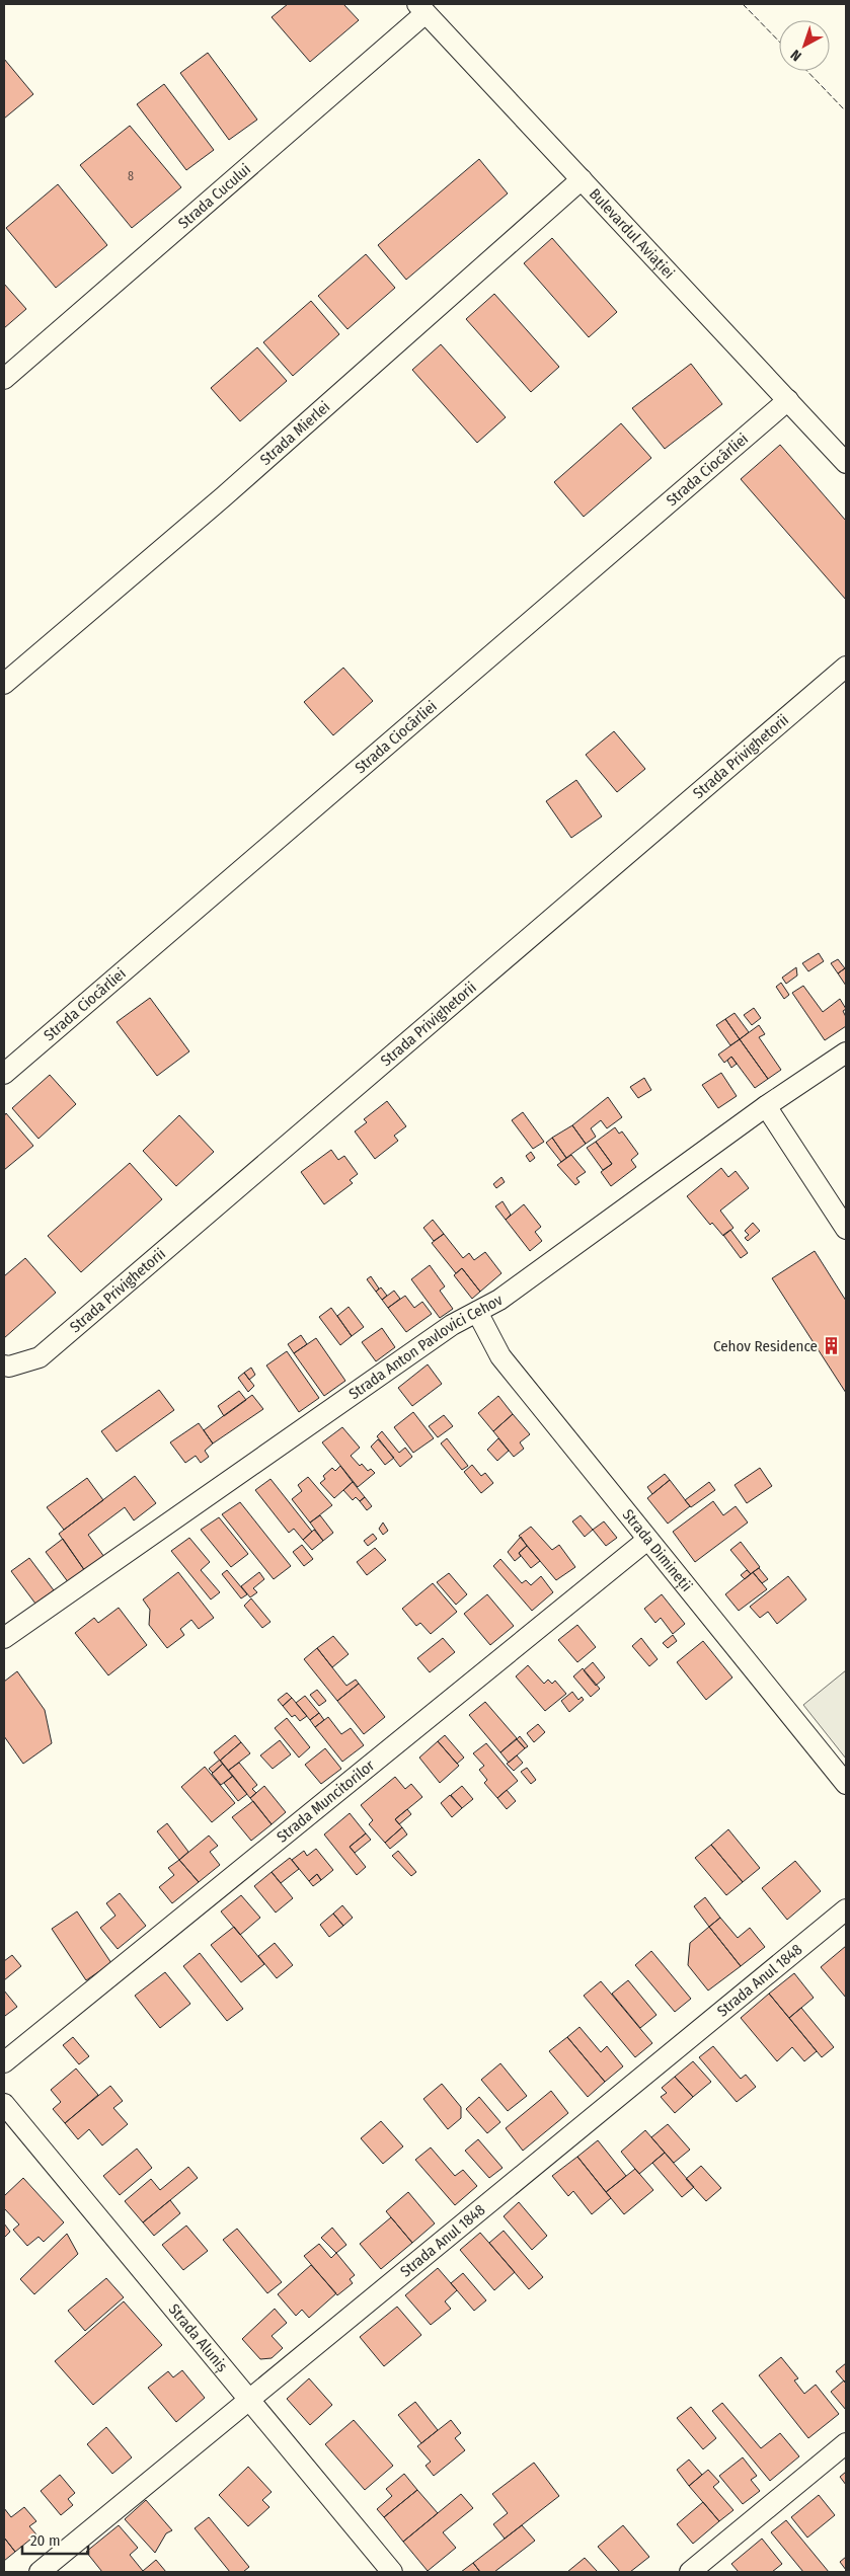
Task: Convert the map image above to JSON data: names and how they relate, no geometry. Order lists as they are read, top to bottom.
{
  "streets": {
    "street": [
      "Strada Cucului",
      "Bulevardul Aviației",
      "Strada Mierlei",
      "Strada Ciocârliei",
      "Strada Privighetorii",
      "Strada Anton Pavlovici Cehov",
      "Strada Dimineții",
      "Strada Muncitorilor",
      "Strada Anul 1848",
      "Strada Aluniș"
    ]
  },
  "crossings": [
    ["Strada Cucului", "Bulevardul Aviației"],
    ["Bulevardul Aviației", "Strada Mierlei"],
    ["Bulevardul Aviației", "Strada Ciocârliei"],
    ["Strada Anton Pavlovici Cehov", "Strada Dimineții"],
    ["Strada Dimineții", "Strada Muncitorilor"],
    ["Strada Anul 1848", "Strada Aluniș"]
  ],
  "places": {
    "building": ["Cehov Residence"]
  },
  "house_numbers": ["8"],
  "scale_bar": "20 m",
  "north": "bottom left"
}
